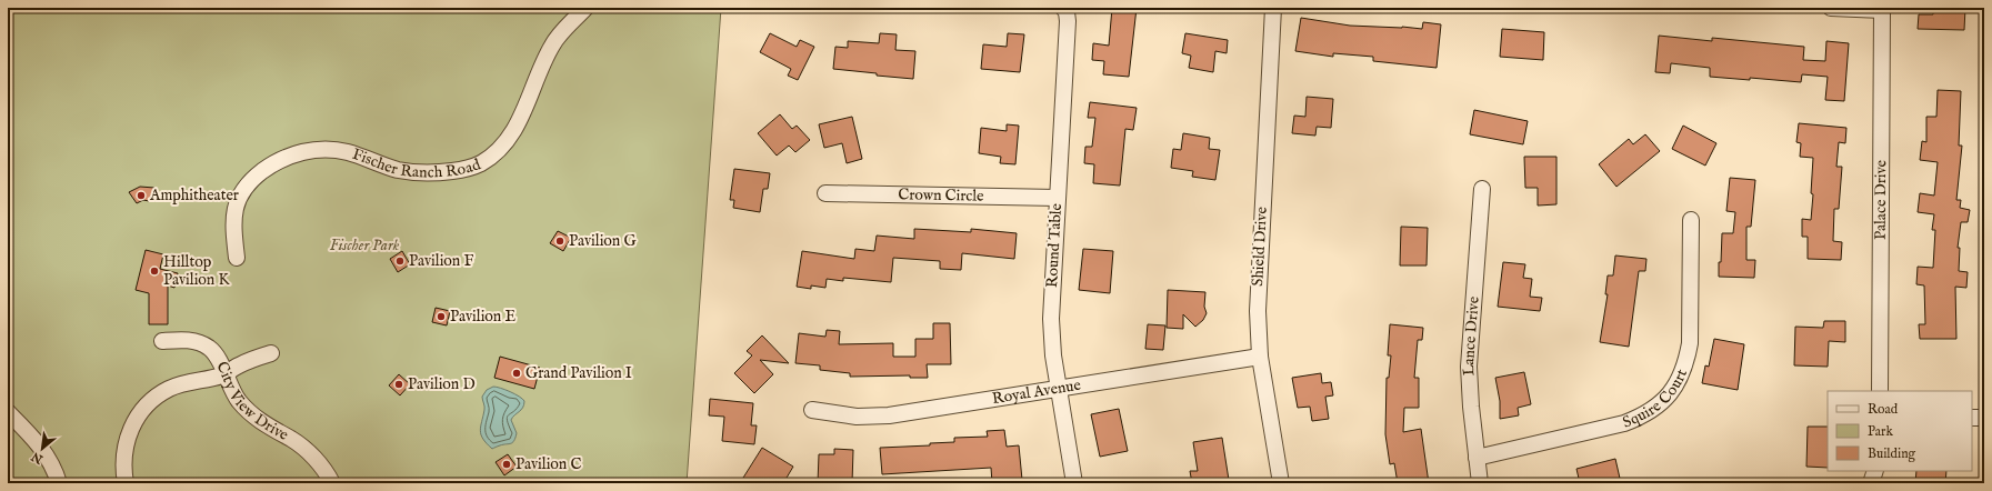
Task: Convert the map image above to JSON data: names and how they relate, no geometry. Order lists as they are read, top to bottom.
{
  "streets": {
    "street": [
      "Fischer Ranch Road",
      "Crown Circle",
      "Palace Drive",
      "Round Table",
      "Shield Drive",
      "Lance Drive",
      "Royal Avenue",
      "Squire Court",
      "City View Drive"
    ]
  },
  "crossings": [
    ["Crown Circle", "Round Table"],
    ["Round Table", "Royal Avenue"],
    ["Shield Drive", "Royal Avenue"],
    ["Lance Drive", "Squire Court"]
  ],
  "parks": ["Fischer Park"],
  "places": [
    "Amphitheater",
    "Pavilion G",
    "Pavilion F",
    "Hilltop Pavilion K",
    "Pavilion E",
    "Grand Pavilion I",
    "Pavilion D",
    "Pavilion C"
  ],
  "legend": ["Road", "Park", "Building"],
  "north": "bottom left"
}
